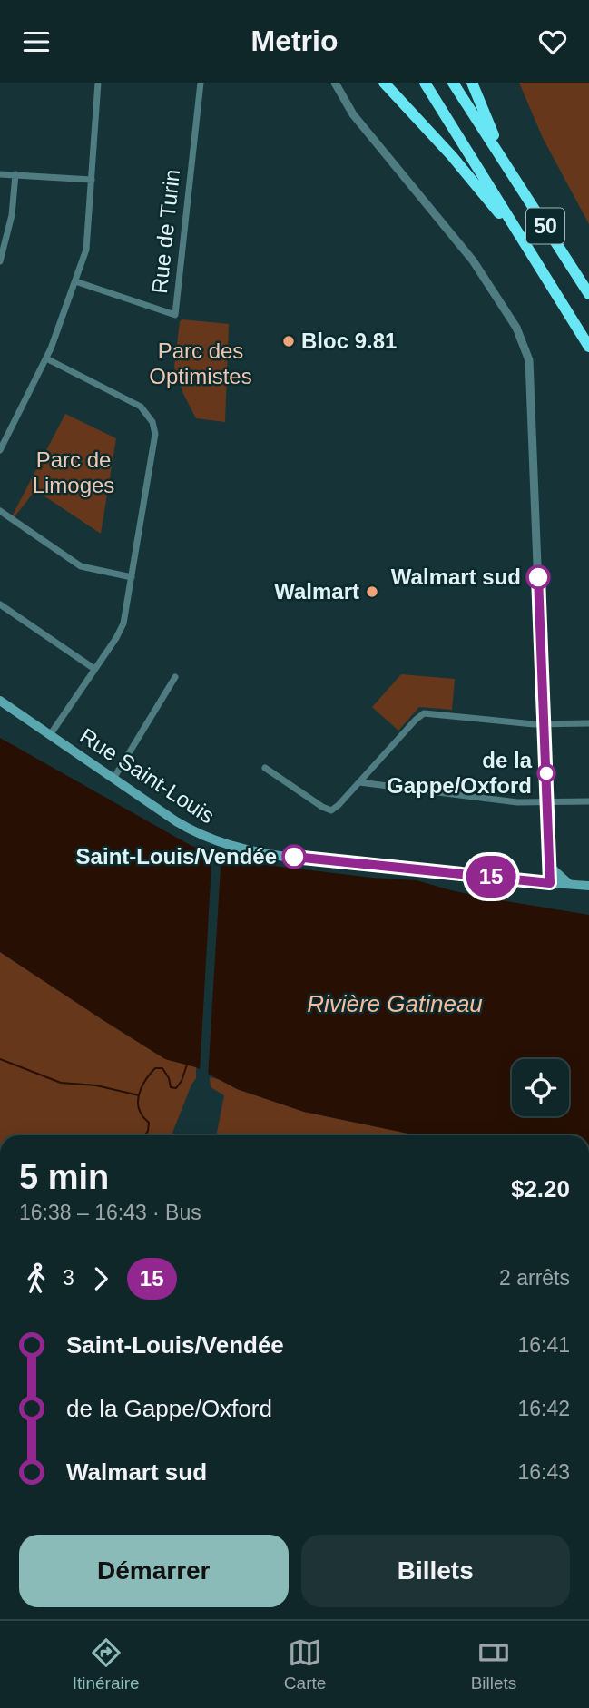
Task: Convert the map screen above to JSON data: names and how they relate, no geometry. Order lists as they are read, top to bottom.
{
  "streets": {
    "highway": ["50"],
    "main road": ["Rue Saint-Louis"],
    "street": ["Rue de Turin"]
  },
  "water": ["Rivière Gatineau"],
  "parks": ["Parc des Optimistes", "Parc de Limoges"],
  "places": [
    "Bloc 9.81",
    "Walmart sud",
    "Walmart",
    "de la Gappe/Oxford",
    "Saint-Louis/Vendée"
  ],
  "lines": ["bus line 15"],
  "page": {
    "header": "Metrio",
    "on_map": "15",
    "heading": ["5 min", "16:38 – 16:43 · Bus", "$2.20"],
    "legs": ["3", "15", "2 arrêts"],
    "list": [
      {
        "name": "Saint-Louis/Vendée",
        "value": "16:41"
      },
      {
        "name": "de la Gappe/Oxford",
        "value": "16:42"
      },
      {
        "name": "Walmart sud",
        "value": "16:43"
      }
    ],
    "buttons": ["Démarrer", "Billets"],
    "tabs": ["Itinéraire", "Carte", "Billets"]
  }
}
